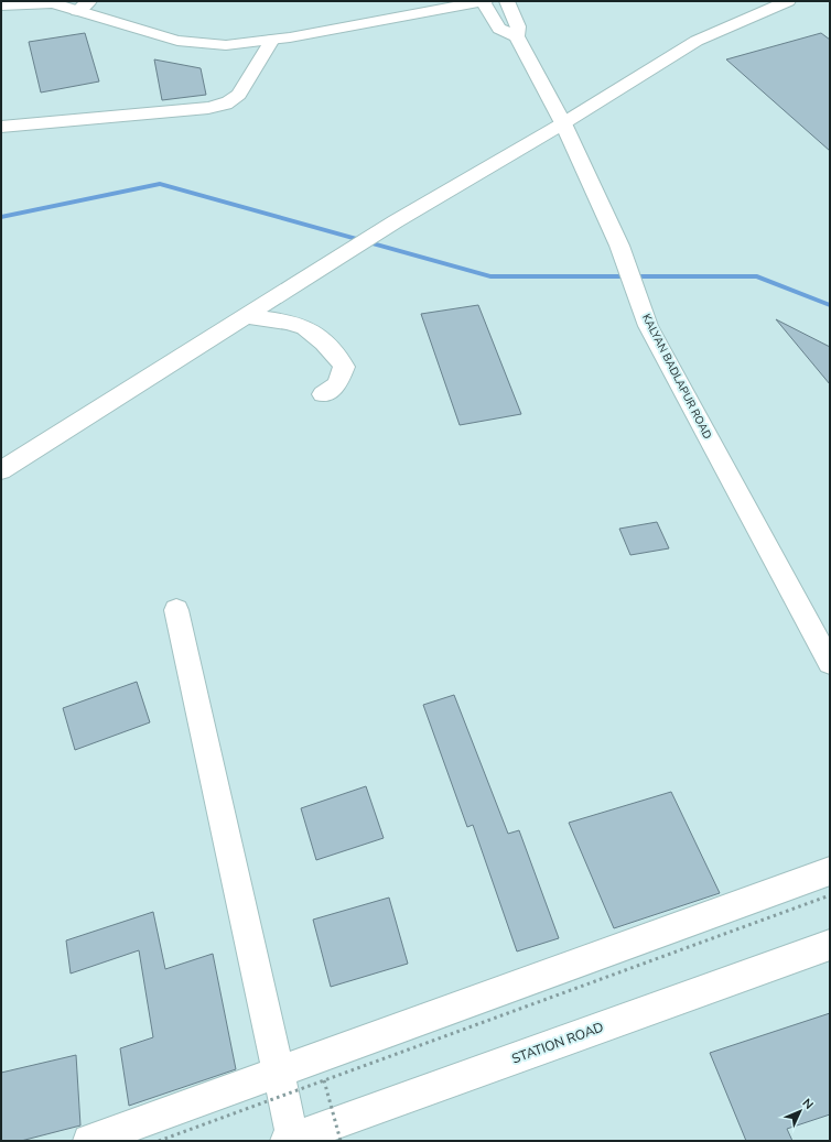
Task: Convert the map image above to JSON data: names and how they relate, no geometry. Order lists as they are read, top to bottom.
{
  "streets": {
    "street": ["KALYAN BADLAPUR ROAD", "STATION ROAD"]
  },
  "north": "top right"
}
